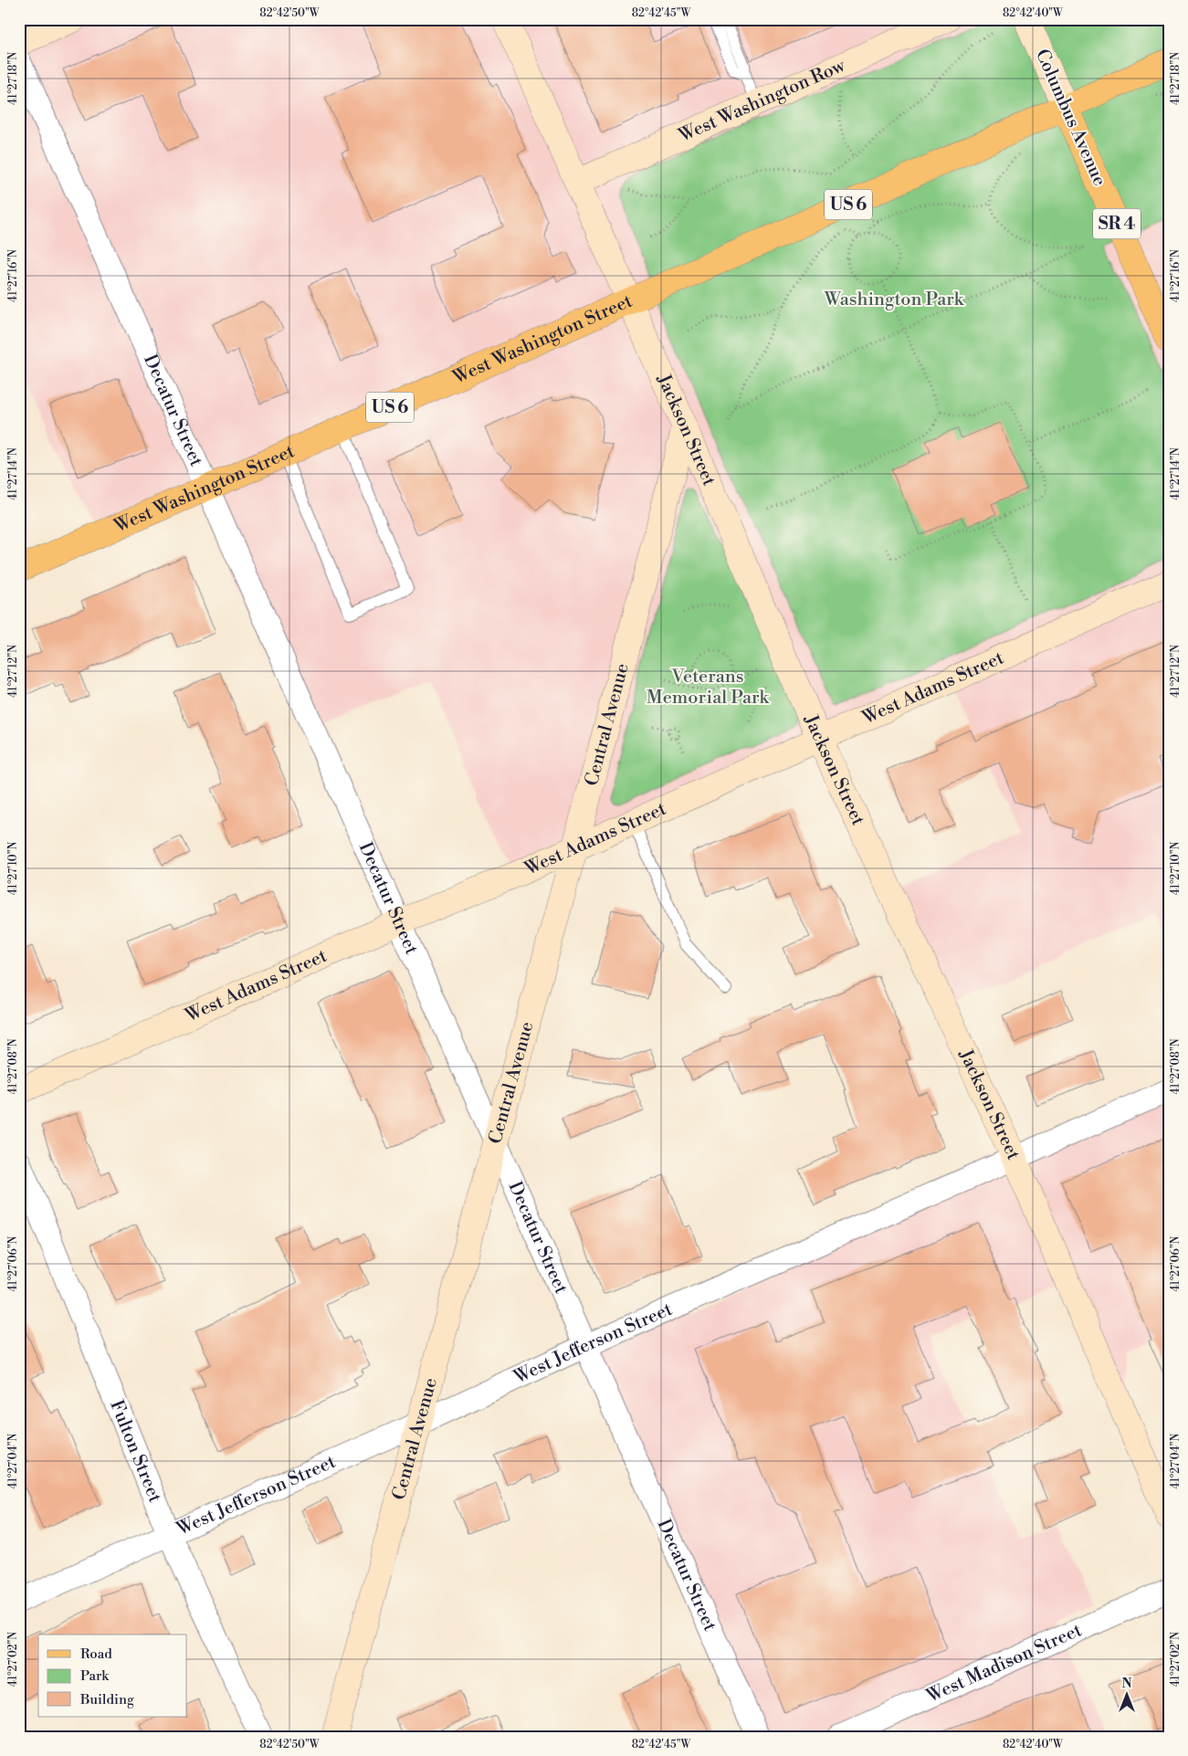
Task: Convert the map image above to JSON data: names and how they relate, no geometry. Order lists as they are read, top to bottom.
{
  "streets": {
    "main road": [
      "Columbus Avenue",
      "US 6",
      "SR 4",
      "West Washington Street"
    ],
    "street": [
      "West Washington Row",
      "Decatur Street",
      "Jackson Street",
      "West Adams Street",
      "Central Avenue",
      "West Jefferson Street",
      "Fulton Street",
      "West Madison Street"
    ]
  },
  "crossings": [
    ["West Washington Row", "Jackson Street"],
    ["Columbus Avenue", "US 6"],
    ["Columbus Avenue", "West Washington Street"],
    ["US 6", "West Washington Street"],
    ["West Washington Street", "Decatur Street"],
    ["West Washington Street", "Jackson Street"],
    ["Decatur Street", "West Adams Street"],
    ["Decatur Street", "Central Avenue"],
    ["Decatur Street", "West Jefferson Street"],
    ["Jackson Street", "West Adams Street"],
    ["Jackson Street", "Central Avenue"],
    ["Jackson Street", "West Jefferson Street"],
    ["West Adams Street", "Central Avenue"],
    ["Central Avenue", "West Jefferson Street"],
    ["West Jefferson Street", "Fulton Street"]
  ],
  "parks": ["Washington Park", "Veterans Memorial Park"],
  "legend": ["Road", "Park", "Building"],
  "north": "top",
  "coordinates": [
    "82°42'50\"W",
    "82°42'45\"W",
    "82°42'40\"W",
    "41°27'18\"N",
    "41°27'16\"N",
    "41°27'14\"N",
    "41°27'12\"N",
    "41°27'10\"N",
    "41°27'08\"N",
    "41°27'06\"N",
    "41°27'04\"N",
    "41°27'02\"N"
  ]
}
